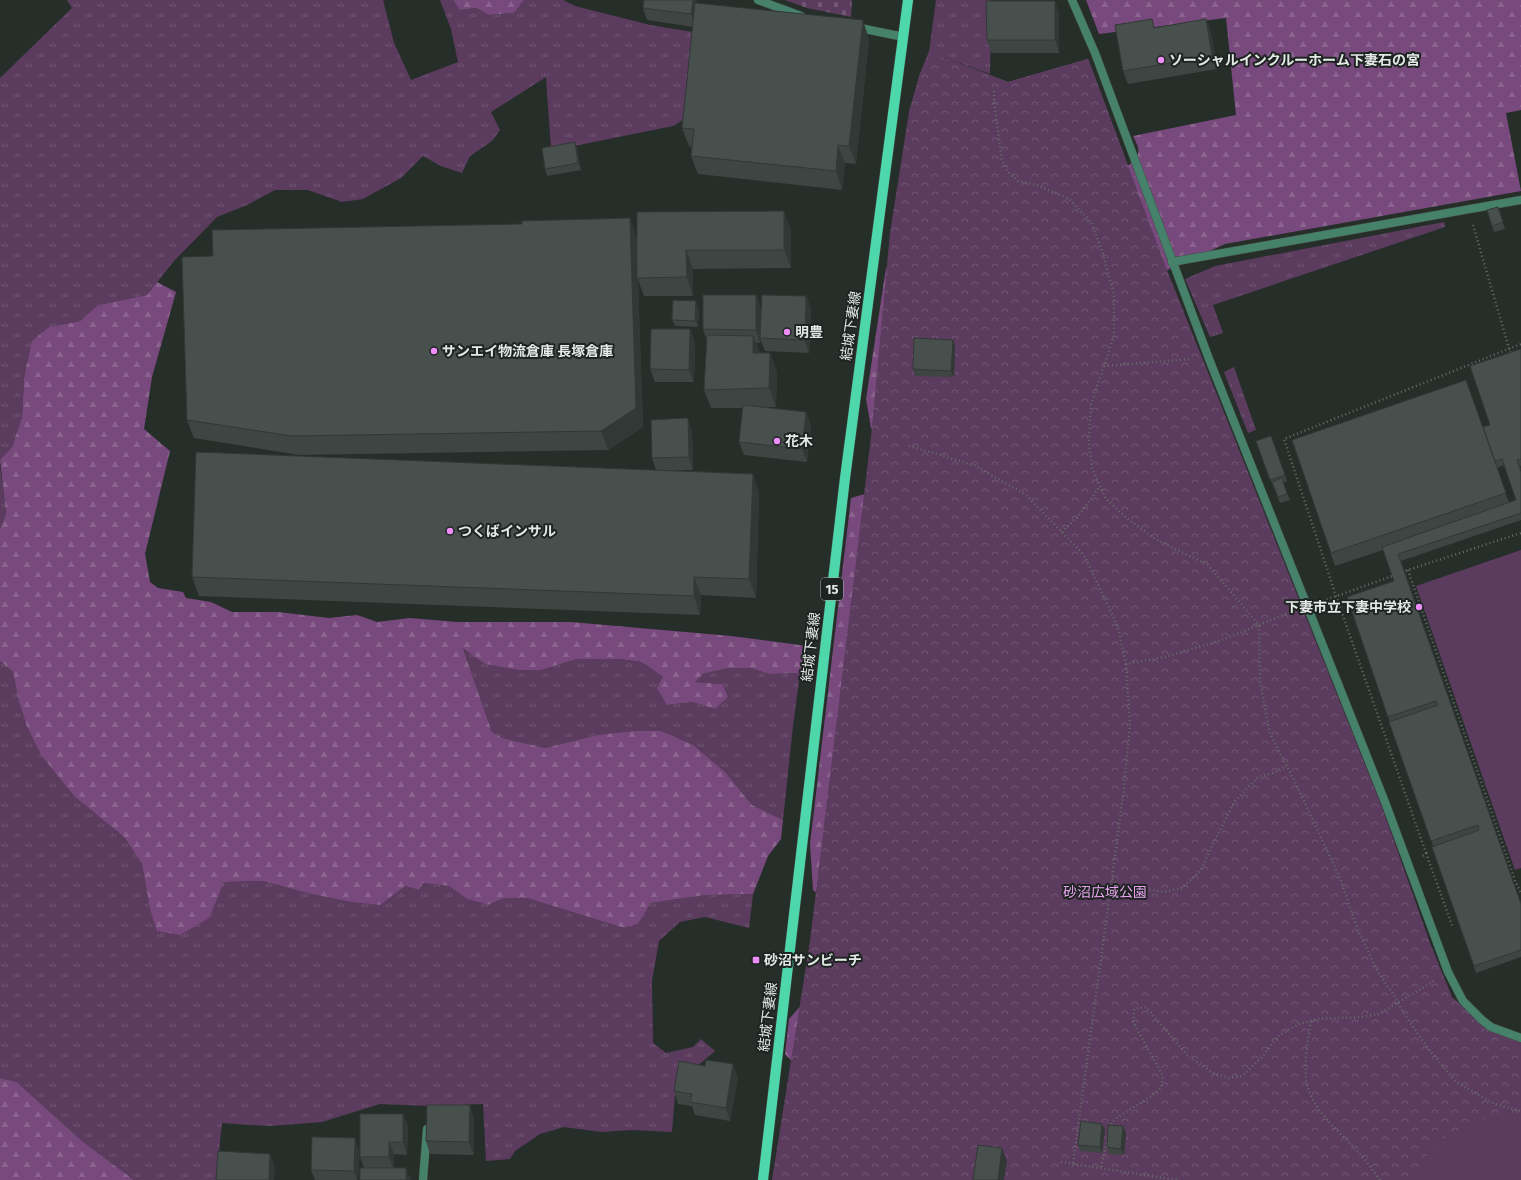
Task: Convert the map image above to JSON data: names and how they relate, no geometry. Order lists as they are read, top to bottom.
{
  "streets": {
    "main road": ["結城下妻線", "15"]
  },
  "parks": ["砂沼広域公園"],
  "places": {
    "other": [
      "ソーシャルインクルーホーム下妻石の宮",
      "明豊",
      "サンエイ物流倉庫 長塚倉庫",
      "花木",
      "つくばインサル",
      "下妻市立下妻中学校"
    ],
    "transit": ["砂沼サンビーチ"]
  }
}
